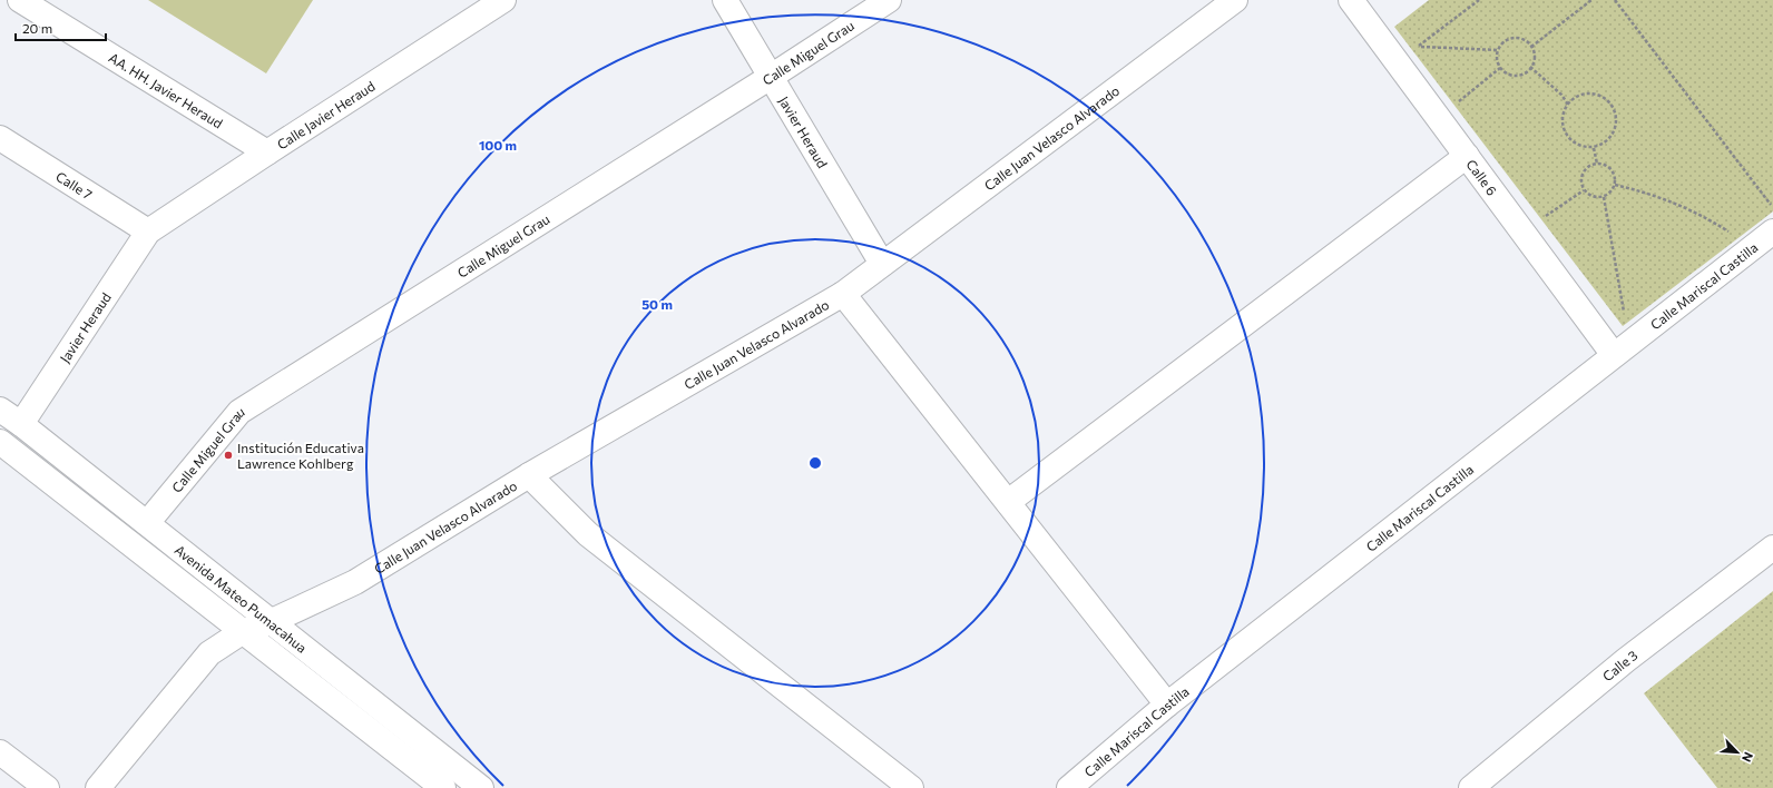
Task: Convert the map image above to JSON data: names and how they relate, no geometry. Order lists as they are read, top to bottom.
{
  "streets": {
    "street": [
      "Calle Miguel Grau",
      "AA. HH. Javier Heraud",
      "Calle Javier Heraud",
      "Javier Heraud",
      "Calle Juan Velasco Alvarado",
      "Calle 6",
      "Calle 7",
      "Calle Mariscal Castilla",
      "Avenida Mateo Pumacahua",
      "Calle 3"
    ]
  },
  "crossings": [
    ["Calle Miguel Grau", "Javier Heraud"],
    ["Calle Miguel Grau", "Avenida Mateo Pumacahua"],
    ["AA. HH. Javier Heraud", "Calle Javier Heraud"],
    ["Calle Javier Heraud", "Javier Heraud"],
    ["Calle Javier Heraud", "Calle 7"],
    ["Javier Heraud", "Calle Juan Velasco Alvarado"],
    ["Javier Heraud", "Calle 7"],
    ["Javier Heraud", "Avenida Mateo Pumacahua"],
    ["Calle Juan Velasco Alvarado", "Avenida Mateo Pumacahua"],
    ["Calle 6", "Calle Mariscal Castilla"]
  ],
  "places": ["Institución Educativa Lawrence Kohlberg"],
  "scale_bar": "20 m",
  "north": "bottom right",
  "rings": ["100 m", "50 m"]
}
